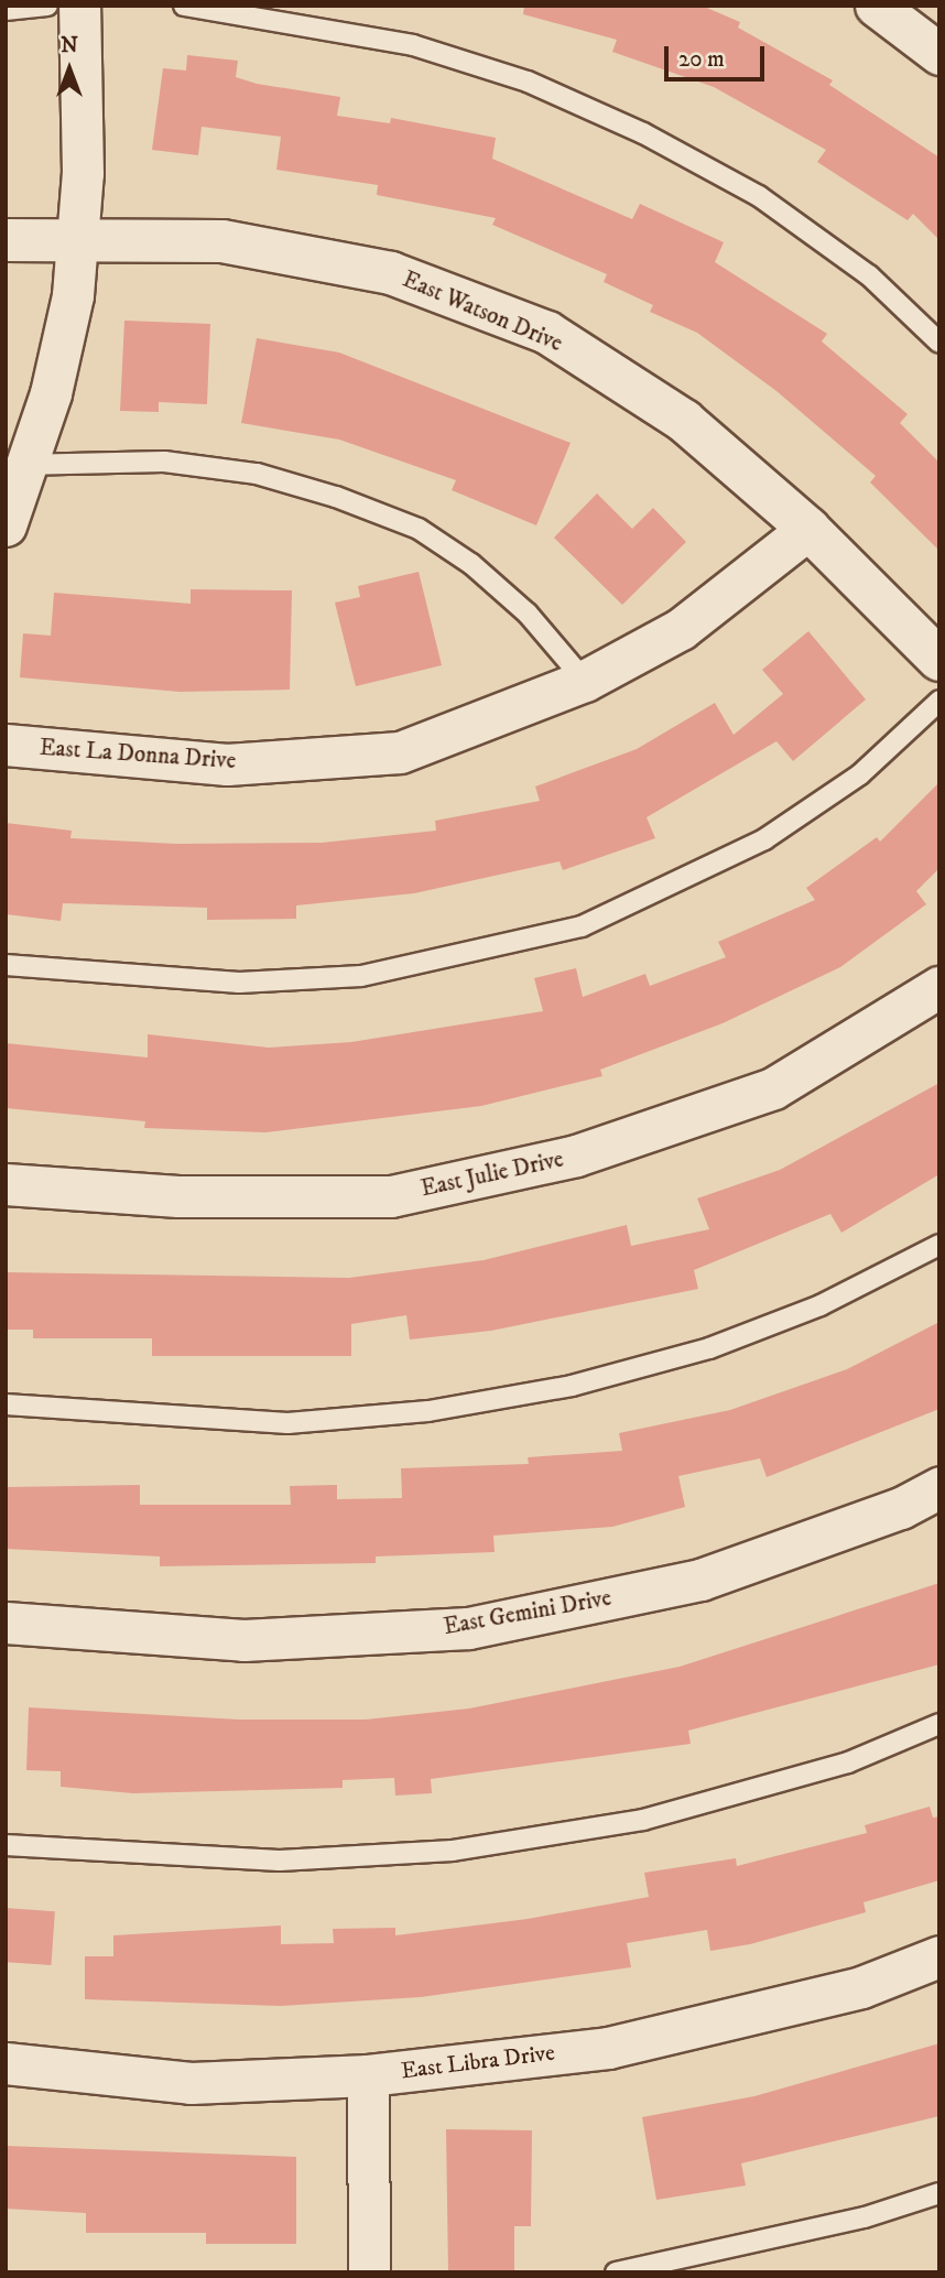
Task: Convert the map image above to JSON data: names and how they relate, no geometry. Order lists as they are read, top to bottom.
{
  "streets": {
    "street": [
      "East Watson Drive",
      "East La Donna Drive",
      "East Julie Drive",
      "East Gemini Drive",
      "East Libra Drive"
    ]
  },
  "crossings": [
    ["East Watson Drive", "East La Donna Drive"]
  ],
  "scale_bar": "20 m",
  "north": "top"
}
